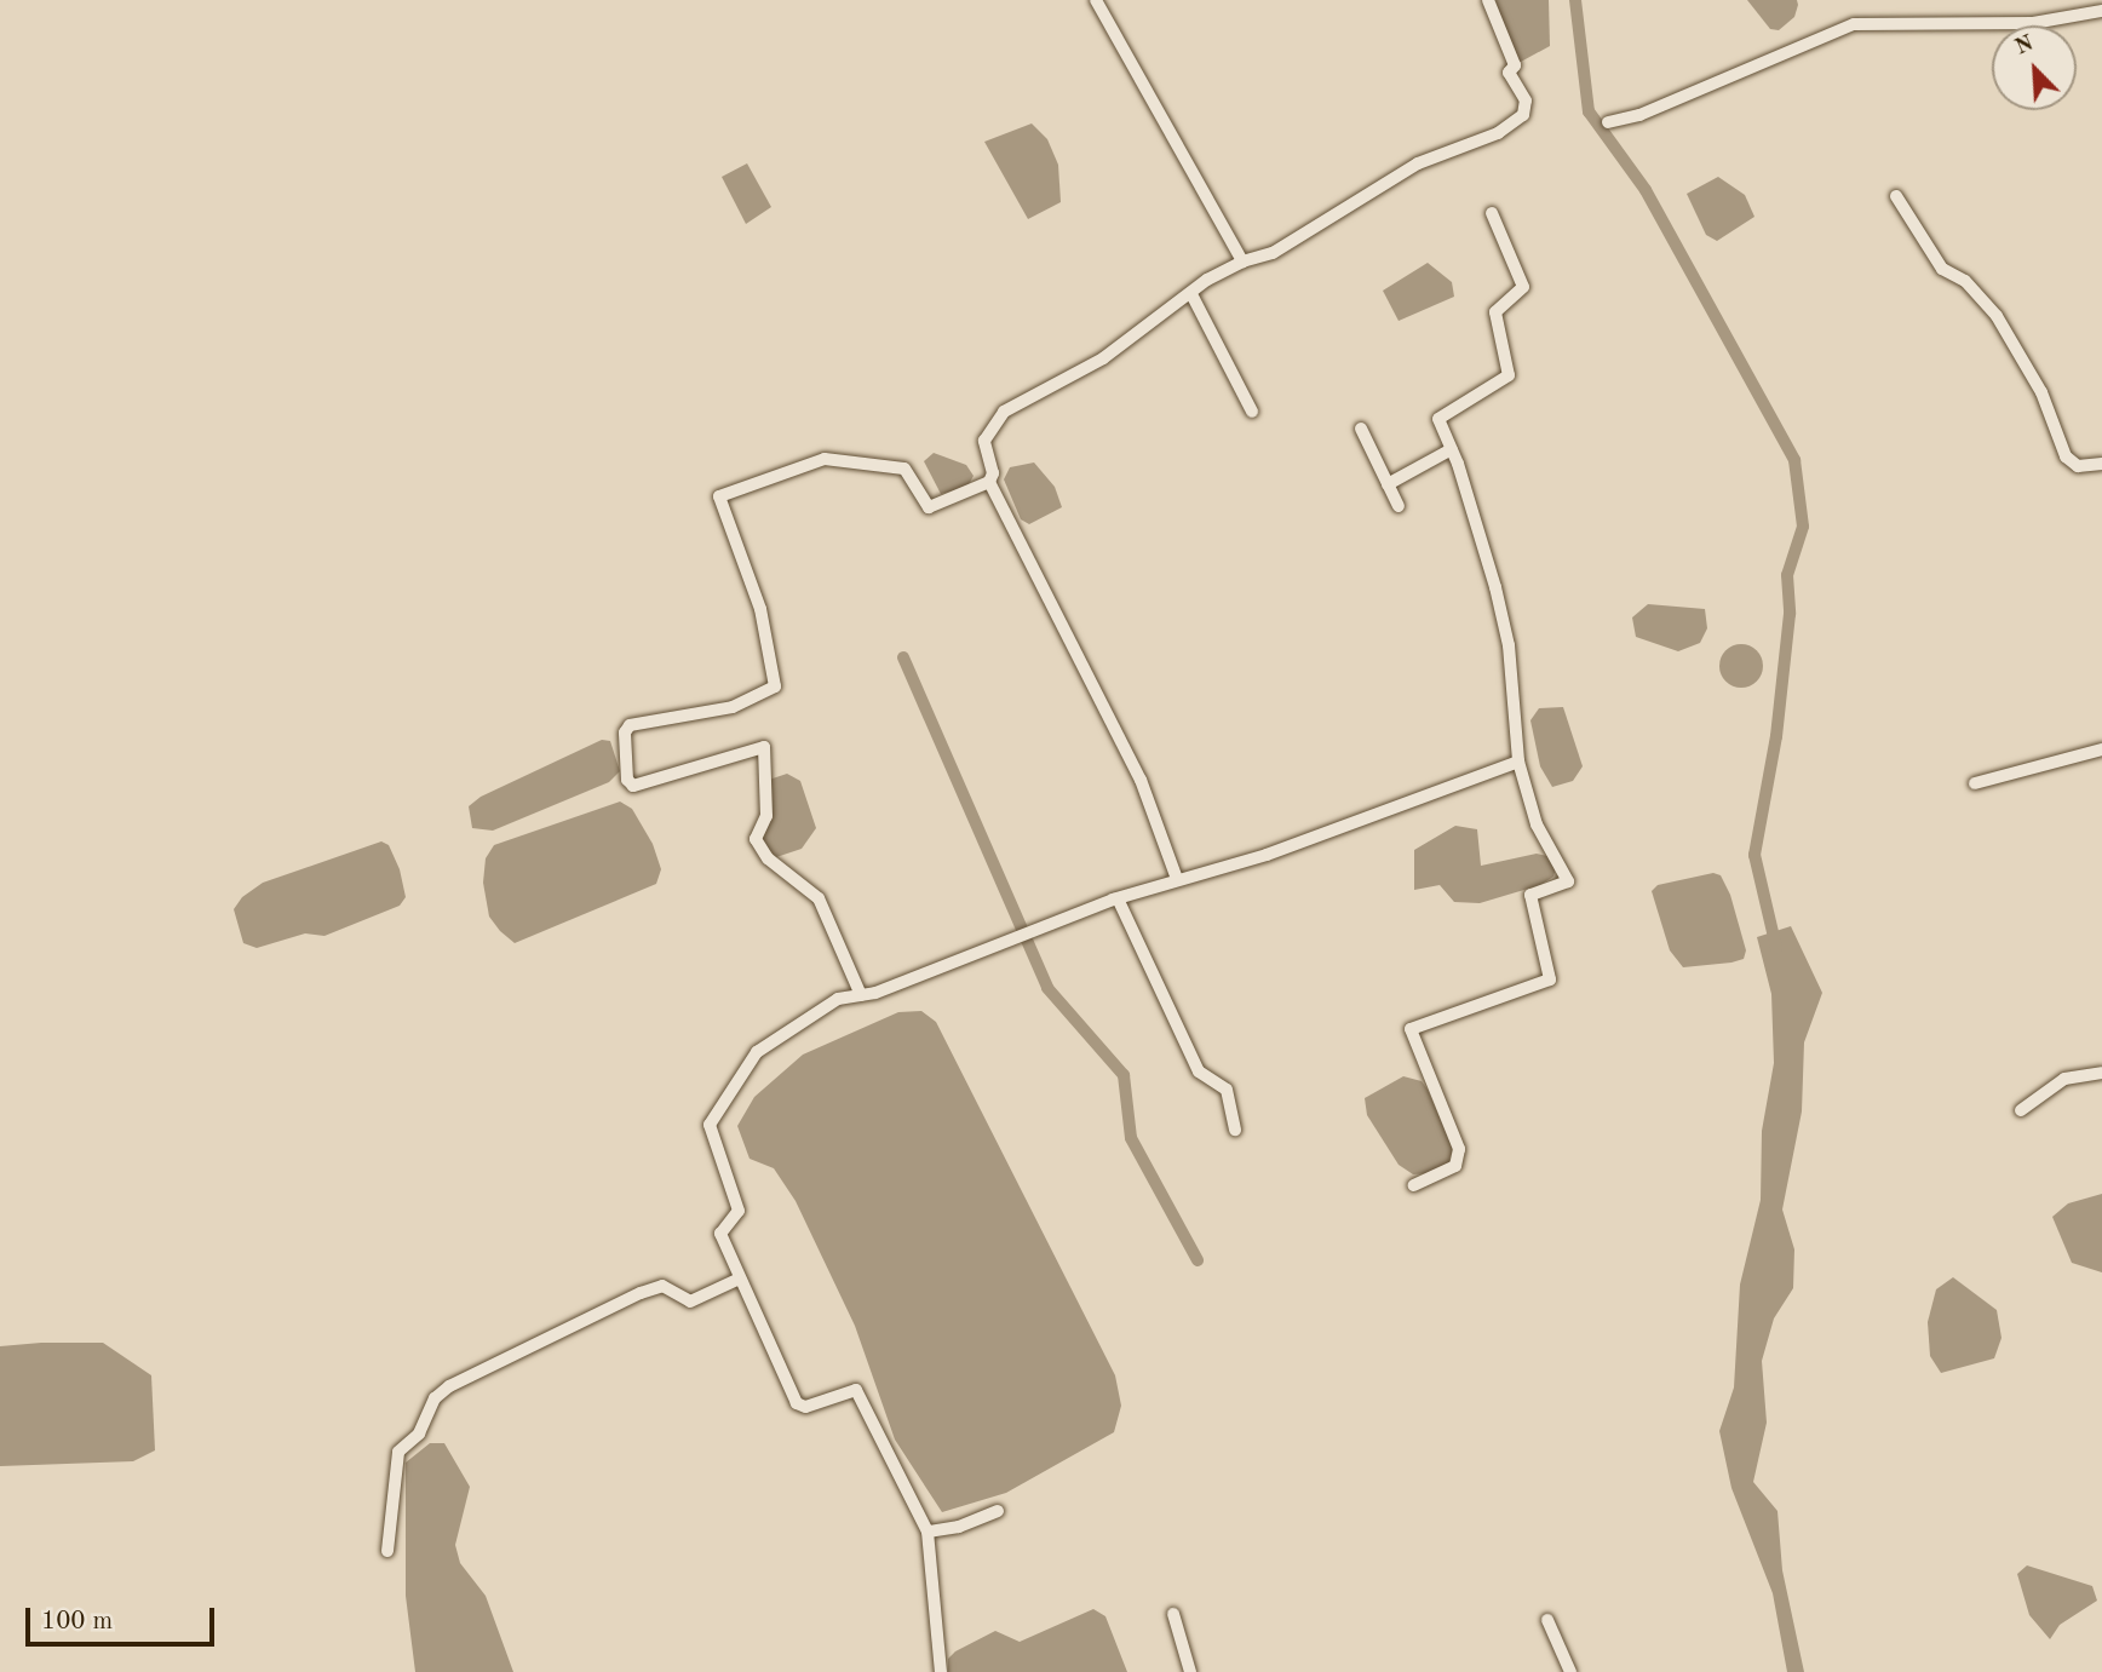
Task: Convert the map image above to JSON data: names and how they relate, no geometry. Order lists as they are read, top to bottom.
{
  "scale_bar": "100 m",
  "north": "top left"
}
